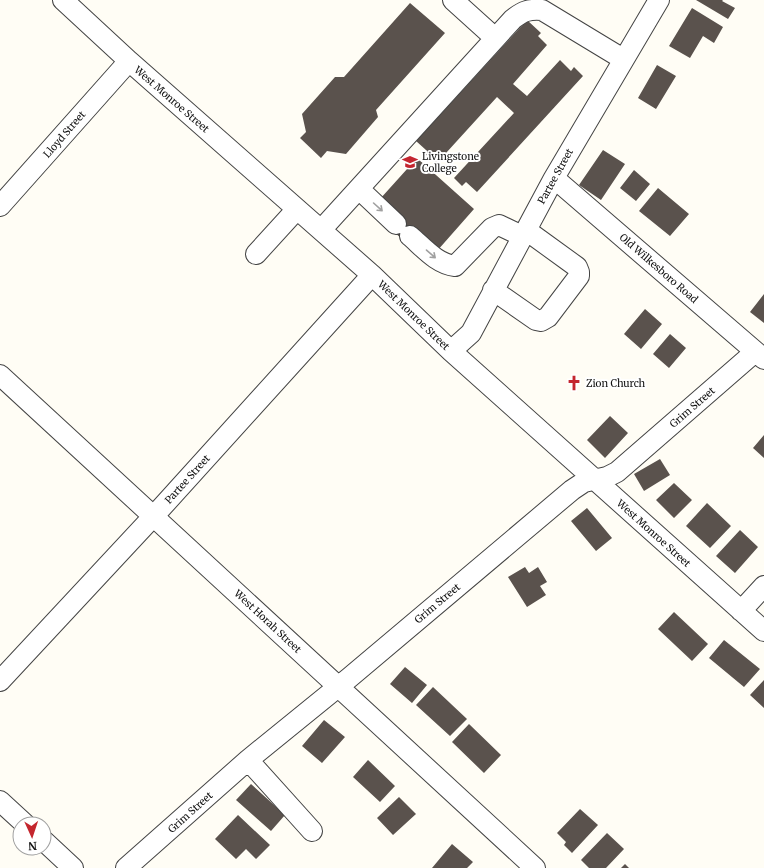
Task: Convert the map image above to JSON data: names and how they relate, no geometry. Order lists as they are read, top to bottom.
{
  "streets": {
    "street": [
      "West Monroe Street",
      "Lloyd Street",
      "Partee Street",
      "Old Wilkesboro Road",
      "Grim Street",
      "West Horah Street"
    ]
  },
  "crossings": [
    ["West Monroe Street", "Lloyd Street"],
    ["West Monroe Street", "Partee Street"],
    ["West Monroe Street", "Grim Street"],
    ["Partee Street", "Old Wilkesboro Road"],
    ["Partee Street", "West Horah Street"],
    ["Old Wilkesboro Road", "Grim Street"],
    ["Grim Street", "West Horah Street"]
  ],
  "places": {
    "school or university": ["Livingstone College"],
    "church": ["Zion Church"]
  },
  "north": "bottom"
}
